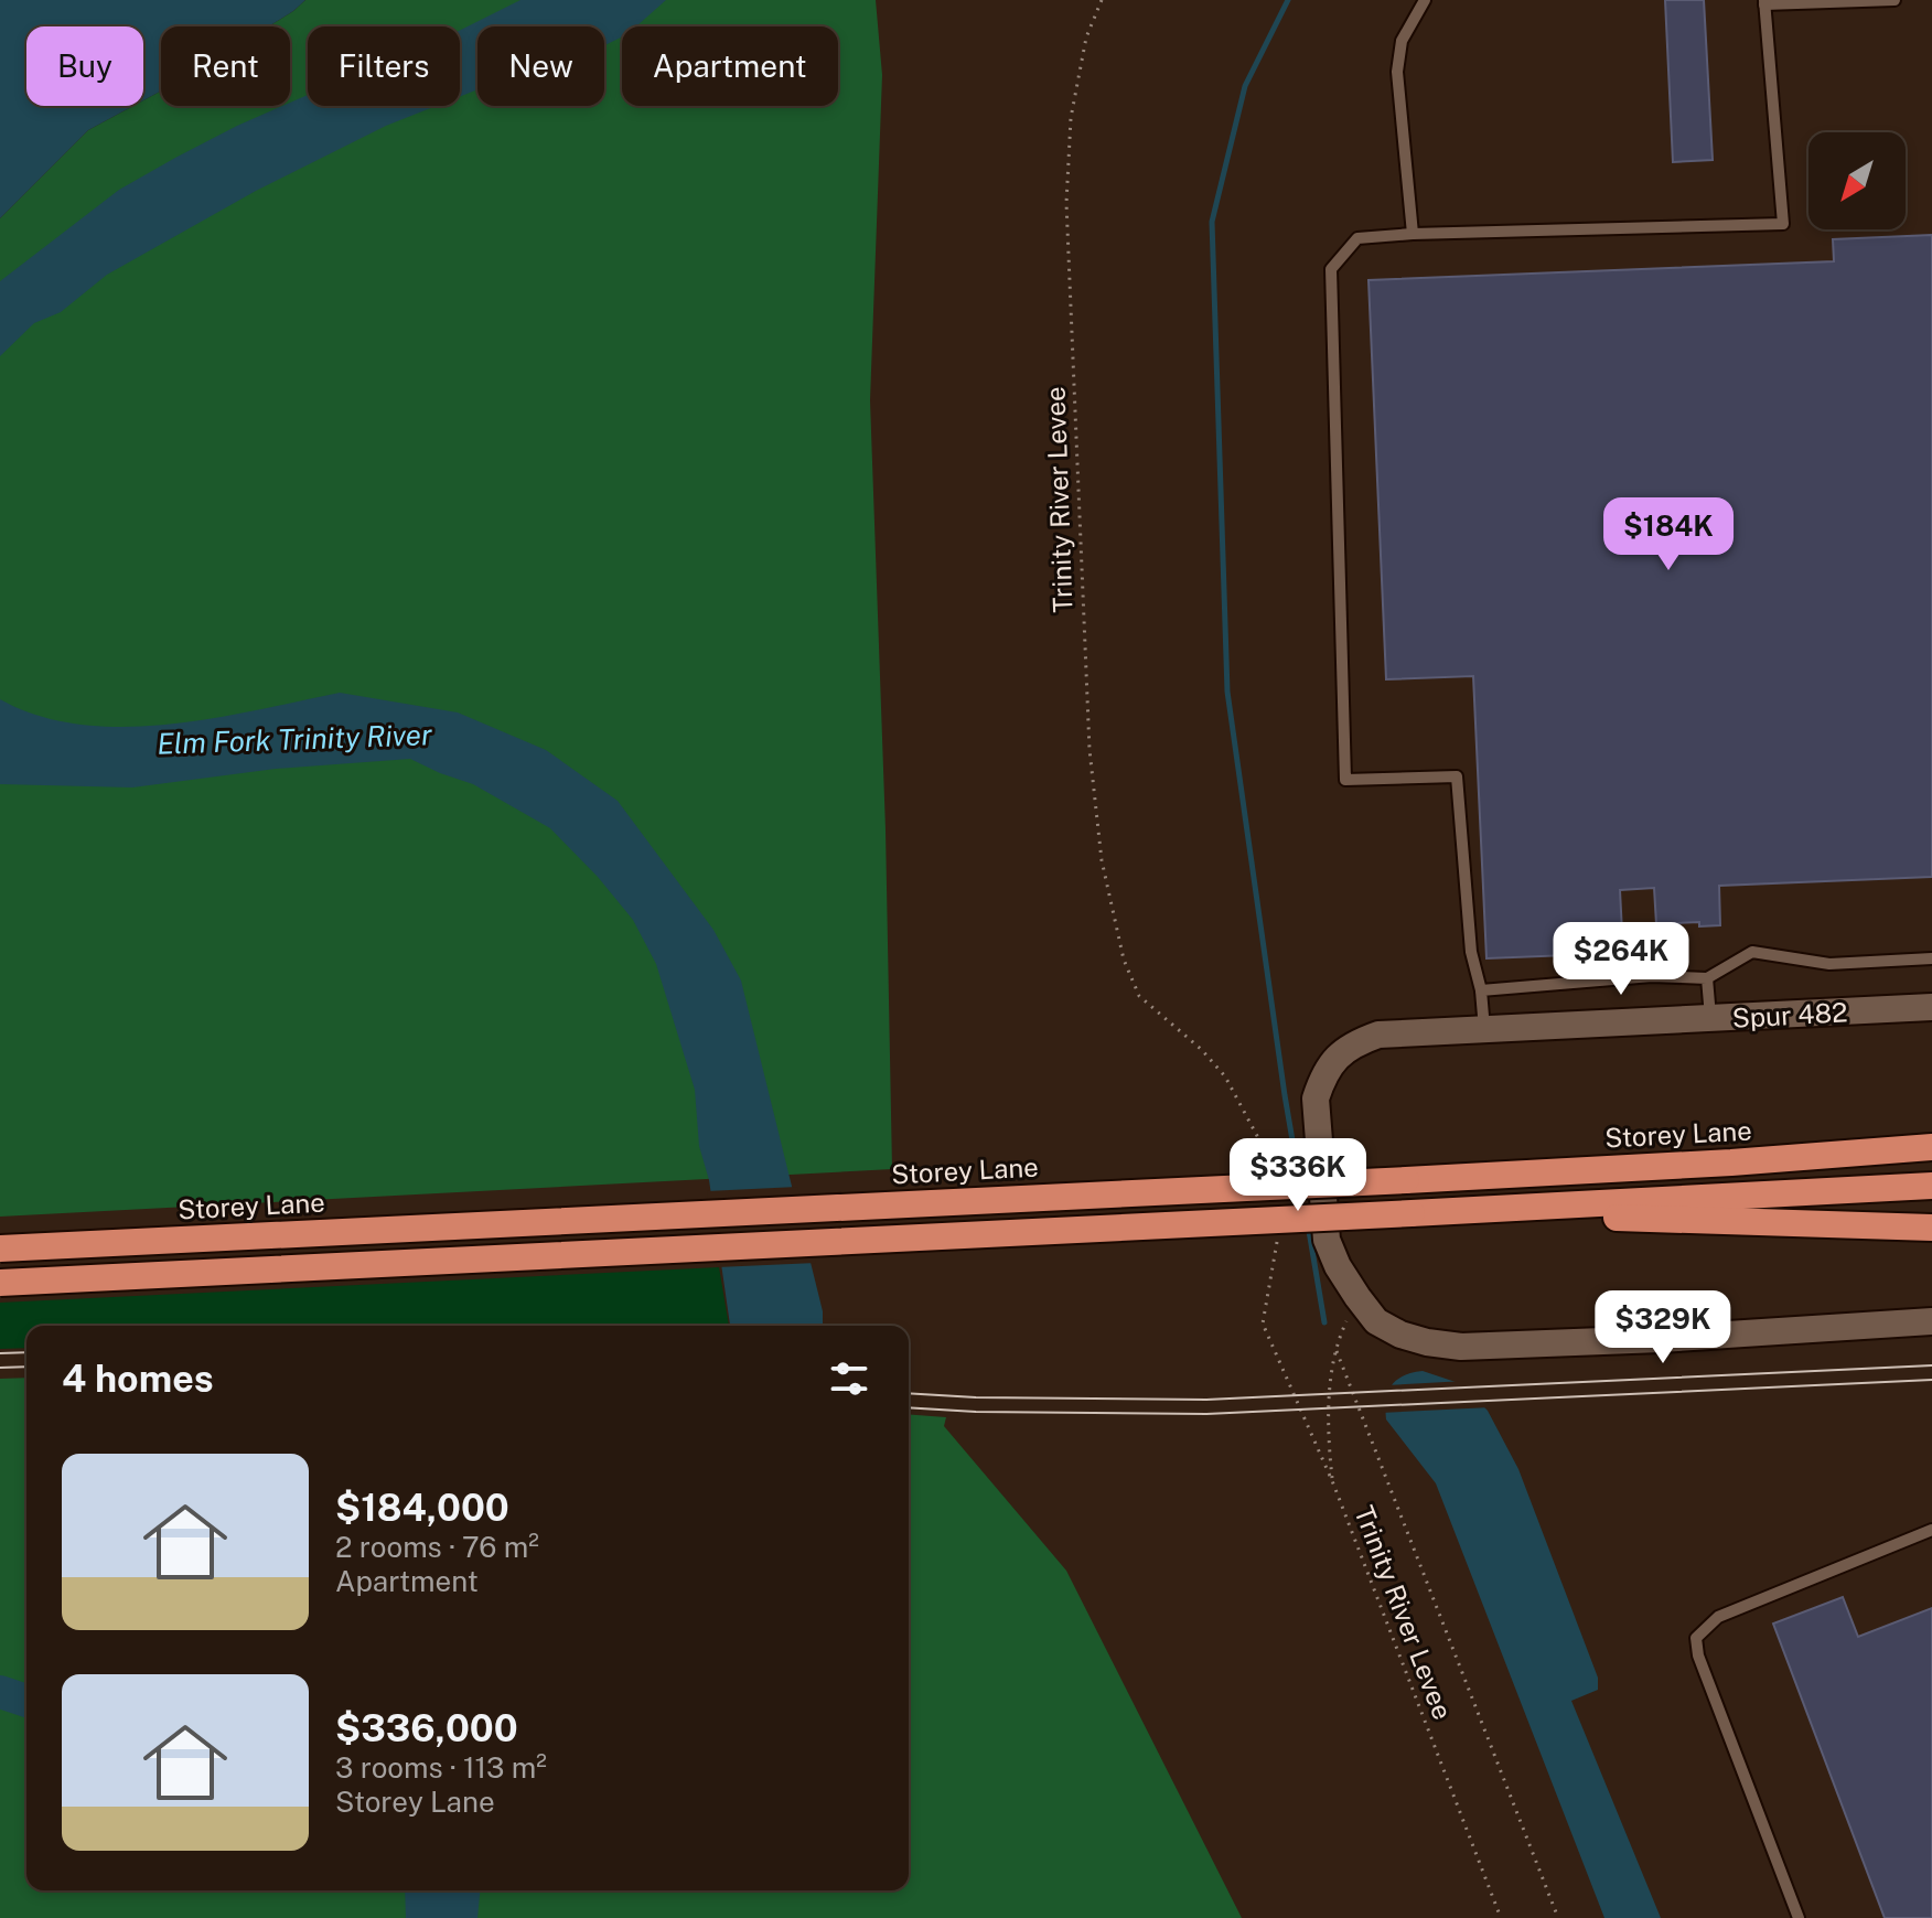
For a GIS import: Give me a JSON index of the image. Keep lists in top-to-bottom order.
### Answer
{
  "streets": {
    "highway": ["Storey Lane"],
    "main road": ["Spur 482"],
    "path": ["Trinity River Levee"]
  },
  "water": ["Elm Fork Trinity River"],
  "north": "bottom left",
  "page": {
    "chip": [
      "Buy",
      "Rent",
      "Filters",
      "New",
      "Apartment"
    ],
    "price": [
      "$184K",
      "$264K",
      "$336K",
      "$329K"
    ],
    "heading": "4 homes",
    "list": [
      {
        "name": "$184,000",
        "note": "2 rooms · 76 m² · Apartment"
      },
      {
        "name": "$336,000",
        "note": "3 rooms · 113 m² · Storey Lane"
      }
    ]
  }
}
